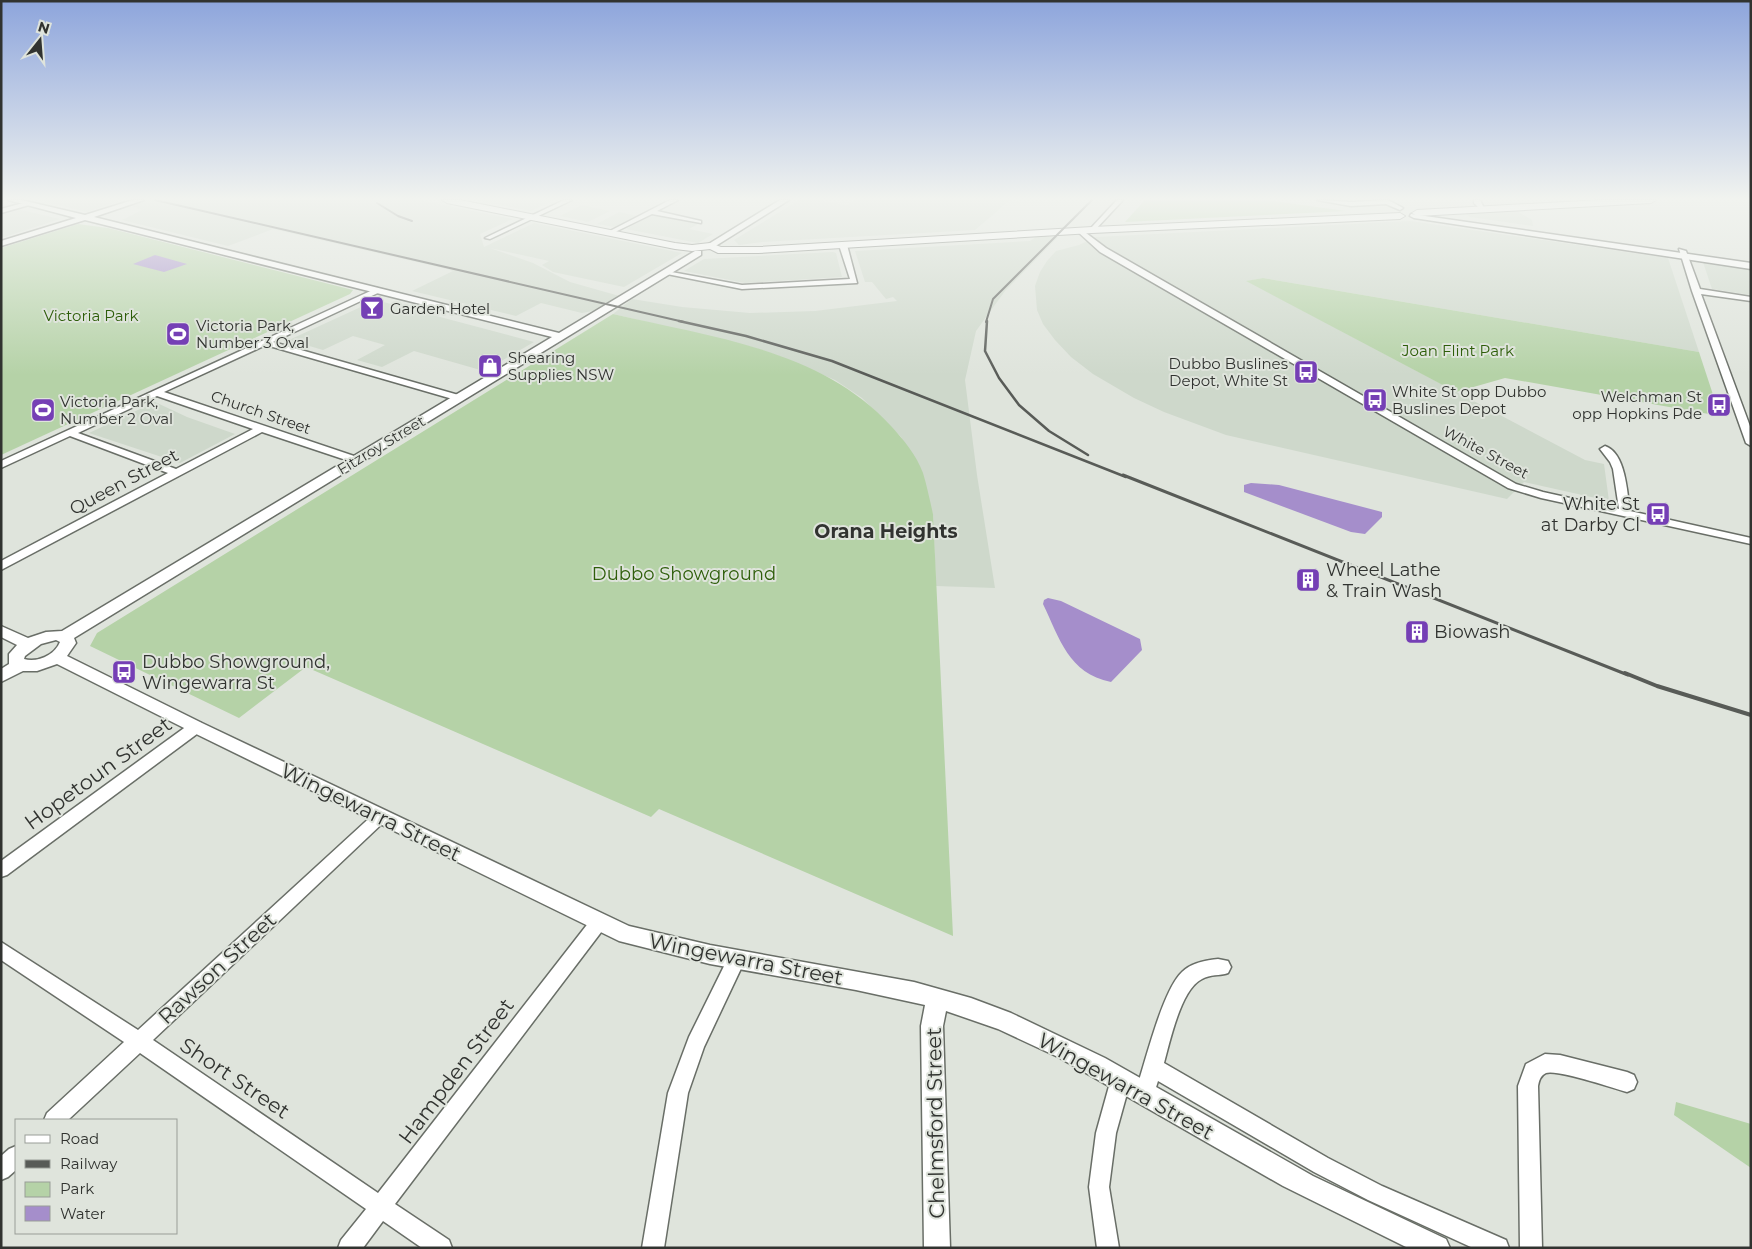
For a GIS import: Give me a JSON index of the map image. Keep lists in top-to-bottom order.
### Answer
{
  "streets": {
    "street": [
      "Church Street",
      "Fitzroy Street",
      "White Street",
      "Queen Street",
      "Hopetoun Street",
      "Wingewarra Street",
      "Rawson Street",
      "Hampden Street",
      "Short Street",
      "Chelmsford Street"
    ]
  },
  "crossings": [
    ["Church Street", "Fitzroy Street"],
    ["Church Street", "Queen Street"],
    ["Hopetoun Street", "Wingewarra Street"],
    ["Wingewarra Street", "Rawson Street"],
    ["Wingewarra Street", "Hampden Street"],
    ["Wingewarra Street", "Chelmsford Street"],
    ["Rawson Street", "Short Street"],
    ["Hampden Street", "Short Street"]
  ],
  "districts": ["Orana Heights"],
  "parks": ["Victoria Park", "Joan Flint Park", "Dubbo Showground"],
  "places": {
    "bar": ["Garden Hotel"],
    "sports": ["Victoria Park, Number 3 Oval", "Victoria Park, Number 2 Oval"],
    "shop": ["Shearing Supplies NSW"],
    "bus stop": [
      "Dubbo Buslines Depot, White St",
      "White St opp Dubbo Buslines Depot",
      "Welchman St opp Hopkins Pde",
      "White St at Darby Cl",
      "Dubbo Showground, Wingewarra St"
    ],
    "building": ["Wheel Lathe & Train Wash", "Biowash"]
  },
  "legend": [
    "Road",
    "Railway",
    "Park",
    "Water"
  ],
  "north": "top"
}
